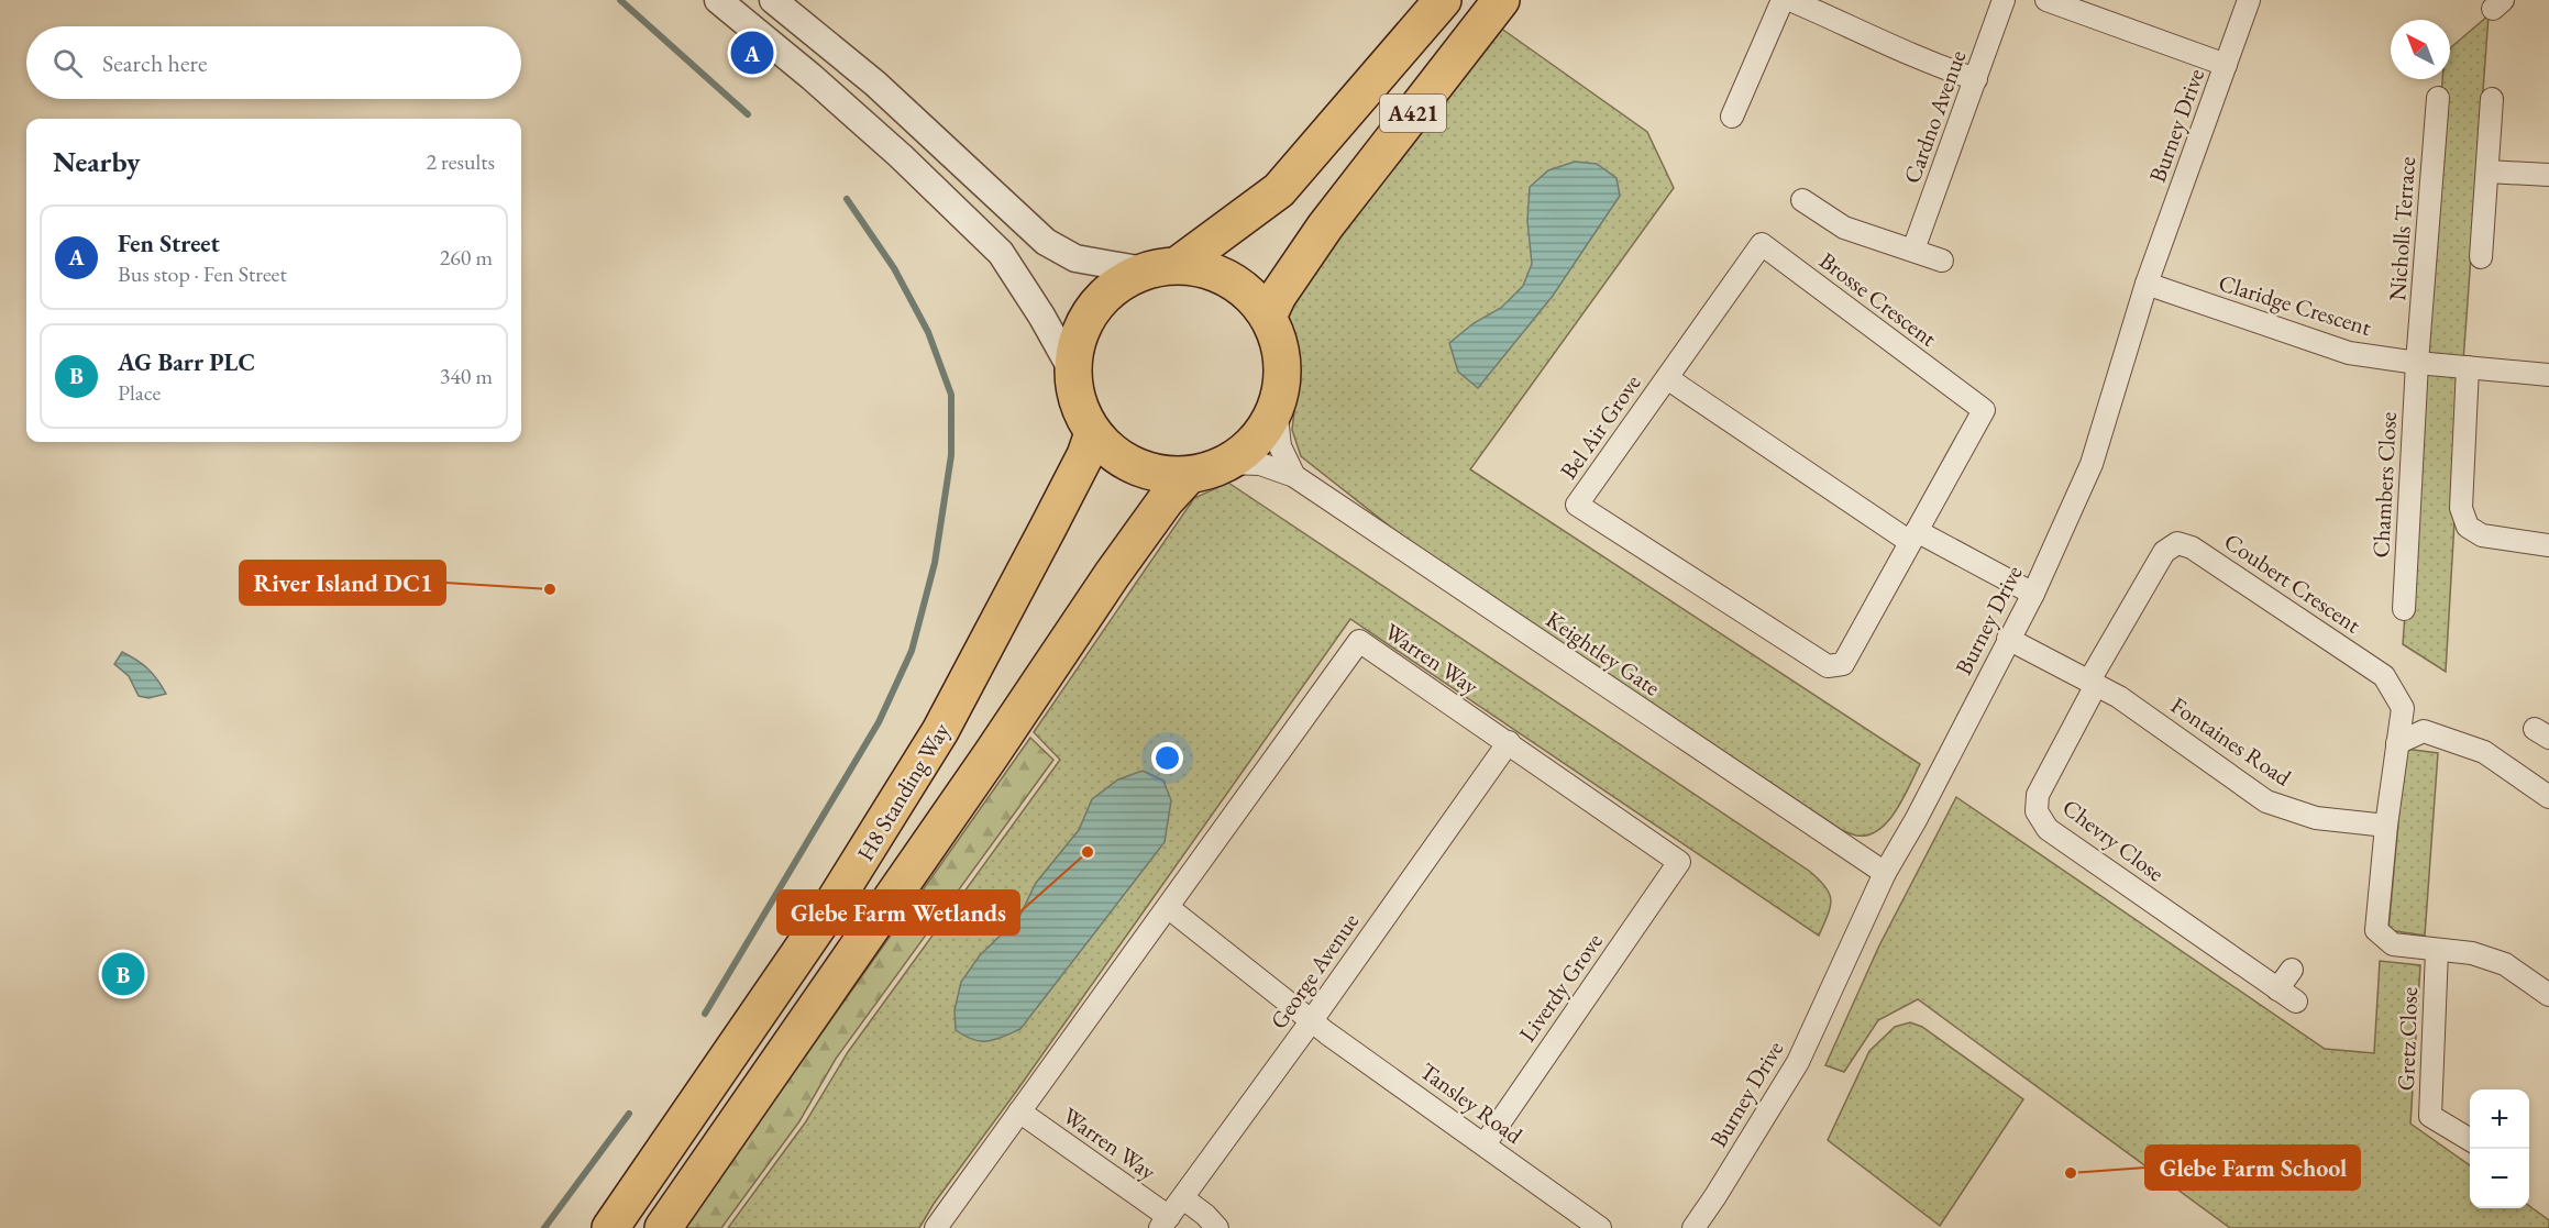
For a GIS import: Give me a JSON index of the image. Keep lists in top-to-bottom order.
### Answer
{
  "streets": {
    "highway": ["A421", "H8 Standing Way"],
    "street": [
      "Cardno Avenue",
      "Burney Drive",
      "Nicholls Terrace",
      "Brosse Crescent",
      "Claridge Crescent",
      "Bel Air Grove",
      "Chambers Close",
      "Coubert Crescent",
      "Keightley Gate",
      "Warren Way",
      "Fontaines Road",
      "Chevry Close",
      "George Avenue",
      "Liverdy Grove",
      "Gretz Close",
      "Tansley Road"
    ]
  },
  "crossings": [
    ["A421", "Keightley Gate"],
    ["A421", "H8 Standing Way"],
    ["Burney Drive", "Claridge Crescent"],
    ["Burney Drive", "Bel Air Grove"],
    ["Burney Drive", "Keightley Gate"],
    ["Burney Drive", "Fontaines Road"],
    ["Nicholls Terrace", "Claridge Crescent"],
    ["Nicholls Terrace", "Chambers Close"],
    ["Brosse Crescent", "Bel Air Grove"],
    ["Claridge Crescent", "Chambers Close"],
    ["Coubert Crescent", "Fontaines Road"],
    ["Coubert Crescent", "Chevry Close"],
    ["Keightley Gate", "H8 Standing Way"],
    ["Warren Way", "George Avenue"],
    ["Warren Way", "Liverdy Grove"],
    ["Fontaines Road", "Chevry Close"],
    ["George Avenue", "Tansley Road"],
    ["Liverdy Grove", "Tansley Road"]
  ],
  "places": ["River Island DC1", "Glebe Farm Wetlands", "Glebe Farm School"],
  "north": "top left",
  "page": {
    "search": "Search here",
    "pins": ["A", "B"],
    "heading": ["Nearby", "2 results"],
    "list": [
      {
        "mark": "A",
        "name": "Fen Street",
        "note": "Bus stop · Fen Street",
        "value": "260 m"
      },
      {
        "mark": "B",
        "name": "AG Barr PLC",
        "note": "Place",
        "value": "340 m"
      }
    ],
    "map_buttons": ["+", "−"]
  }
}
